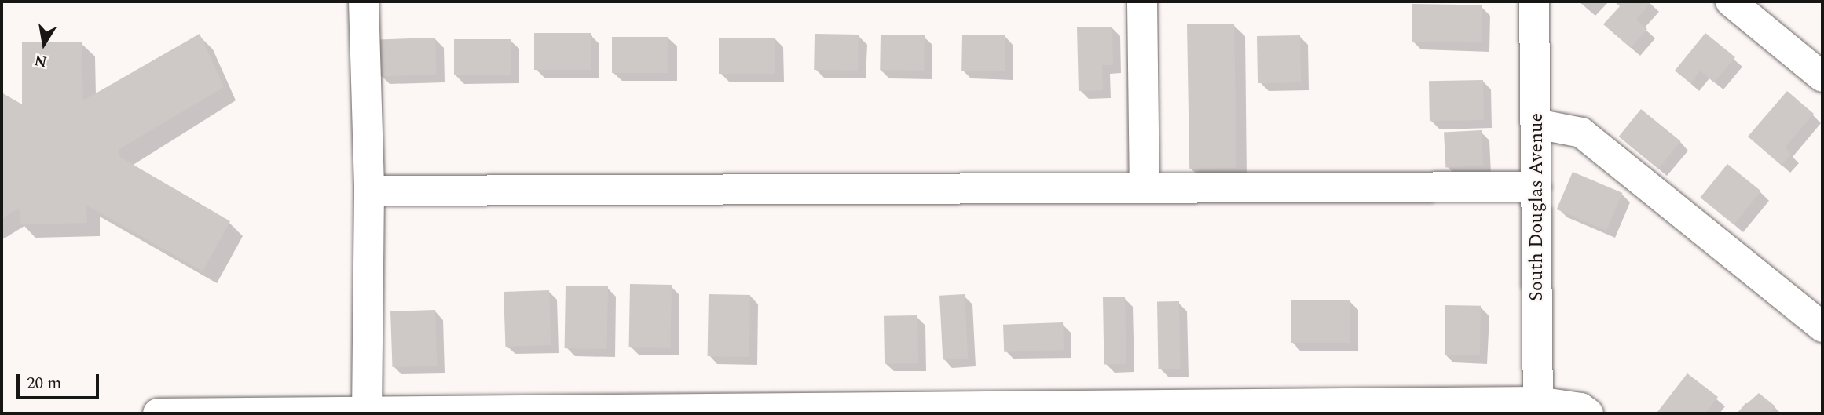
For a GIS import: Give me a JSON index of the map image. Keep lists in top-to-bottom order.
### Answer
{
  "streets": {
    "street": ["South Douglas Avenue"]
  },
  "scale_bar": "20 m",
  "north": "bottom"
}
